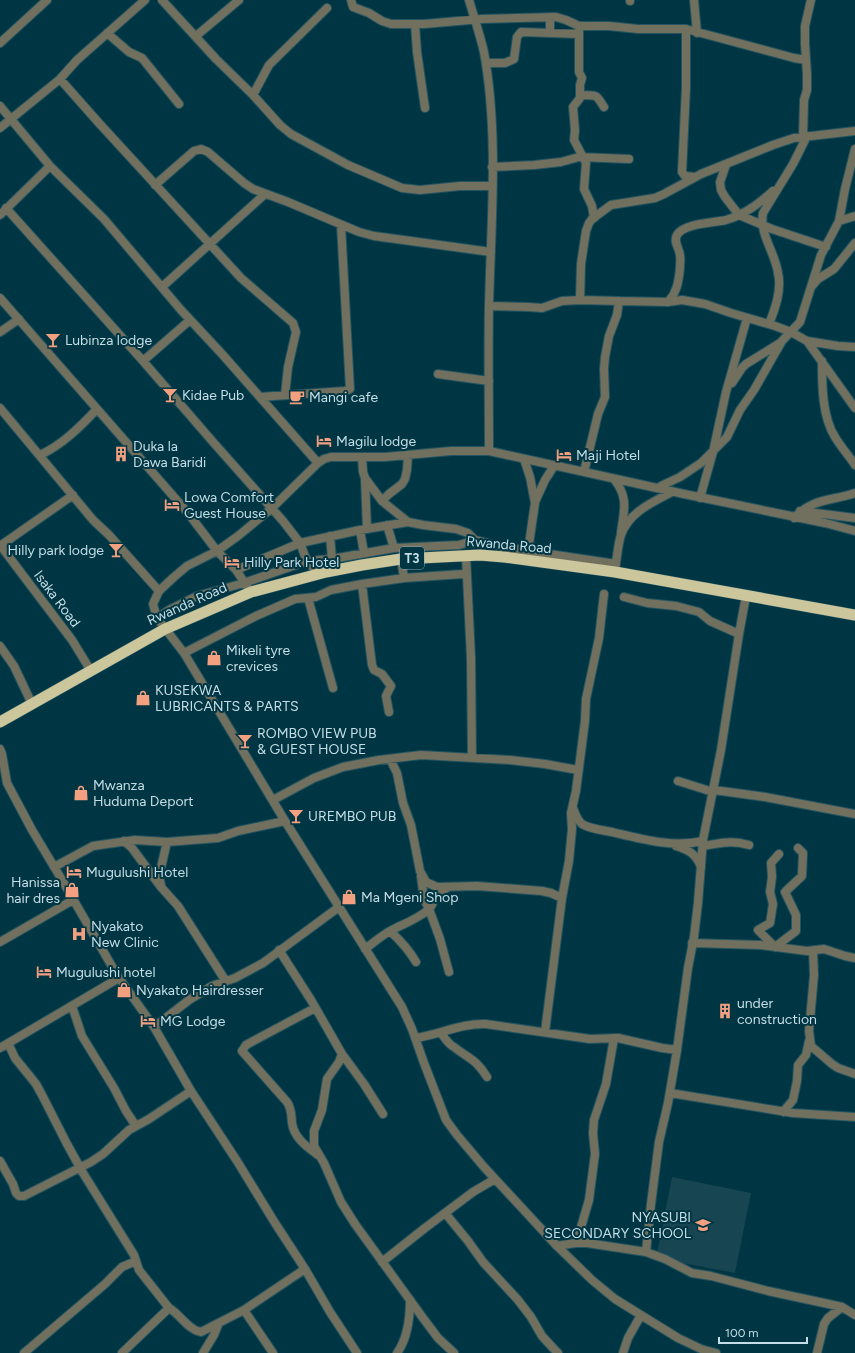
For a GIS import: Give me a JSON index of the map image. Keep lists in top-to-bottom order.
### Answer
{
  "streets": {
    "highway": ["Rwanda Road", "T3"],
    "street": ["Isaka Road"]
  },
  "crossings": [
    ["Rwanda Road", "Isaka Road"]
  ],
  "places": {
    "bar": [
      "Lubinza lodge",
      "Kidae Pub",
      "Hilly park lodge",
      "ROMBO VIEW PUB & GUEST HOUSE",
      "UREMBO PUB"
    ],
    "cafe": ["Mangi cafe"],
    "hotel": [
      "Magilu lodge",
      "Maji Hotel",
      "Lowa Comfort Guest House",
      "Hilly Park Hotel",
      "Mugulushi Hotel",
      "Mugulushi hotel",
      "MG Lodge"
    ],
    "building": ["Duka la Dawa Baridi", "under construction"],
    "shop": [
      "Mikeli tyre crevices",
      "KUSEKWA LUBRICANTS & PARTS",
      "Mwanza Huduma Deport",
      "Hanissa hair dres",
      "Ma Mgeni Shop",
      "Nyakato Hairdresser"
    ],
    "hospital": ["Nyakato New Clinic"],
    "school or university": ["NYASUBI SECONDARY SCHOOL"]
  },
  "scale_bar": "100 m"
}
